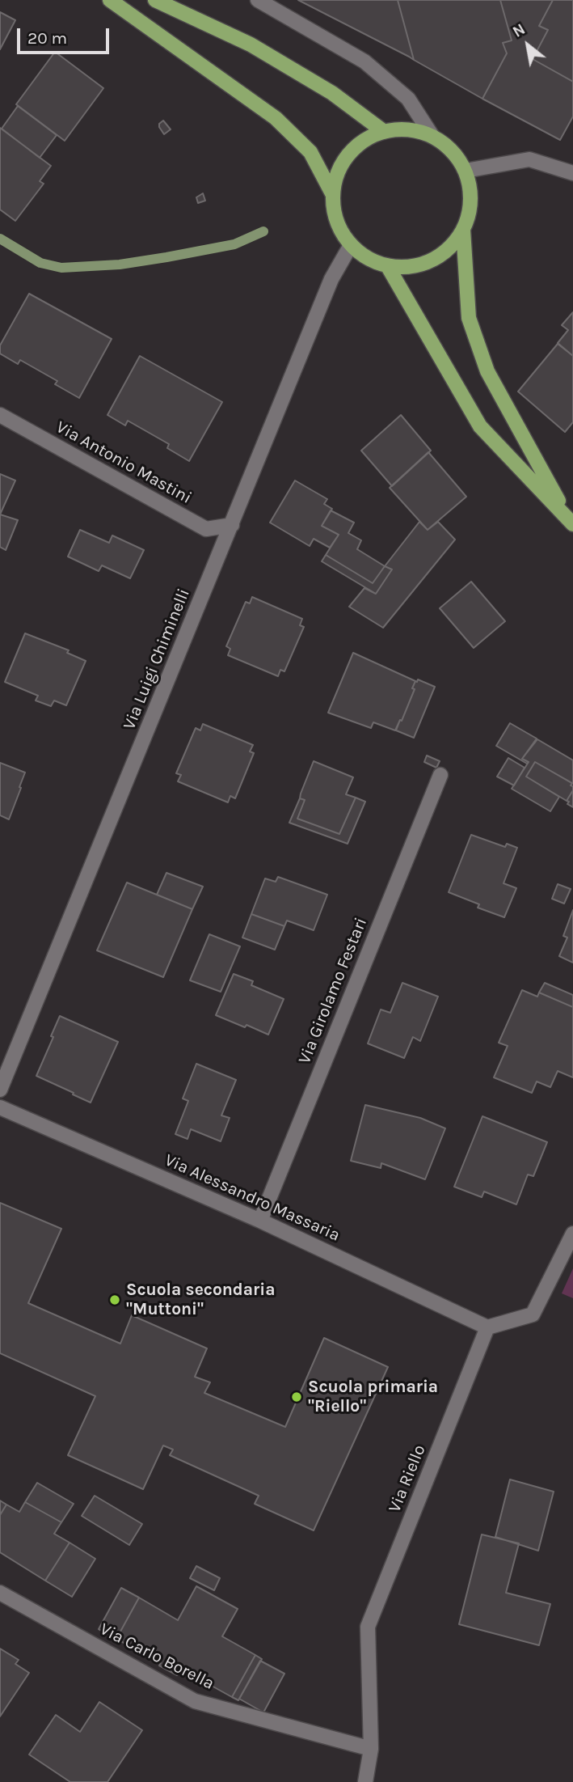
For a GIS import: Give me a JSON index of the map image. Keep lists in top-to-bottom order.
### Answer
{
  "streets": {
    "street": [
      "Via Antonio Mastini",
      "Via Luigi Chiminelli",
      "Via Girolamo Festari",
      "Via Alessandro Massaria",
      "Via Riello",
      "Via Carlo Borella"
    ]
  },
  "crossings": [
    ["Via Antonio Mastini", "Via Luigi Chiminelli"],
    ["Via Girolamo Festari", "Via Alessandro Massaria"],
    ["Via Alessandro Massaria", "Via Riello"],
    ["Via Riello", "Via Carlo Borella"]
  ],
  "places": ["Scuola secondaria \"Muttoni\"", "Scuola primaria \"Riello\""],
  "scale_bar": "20 m",
  "north": "top left"
}
